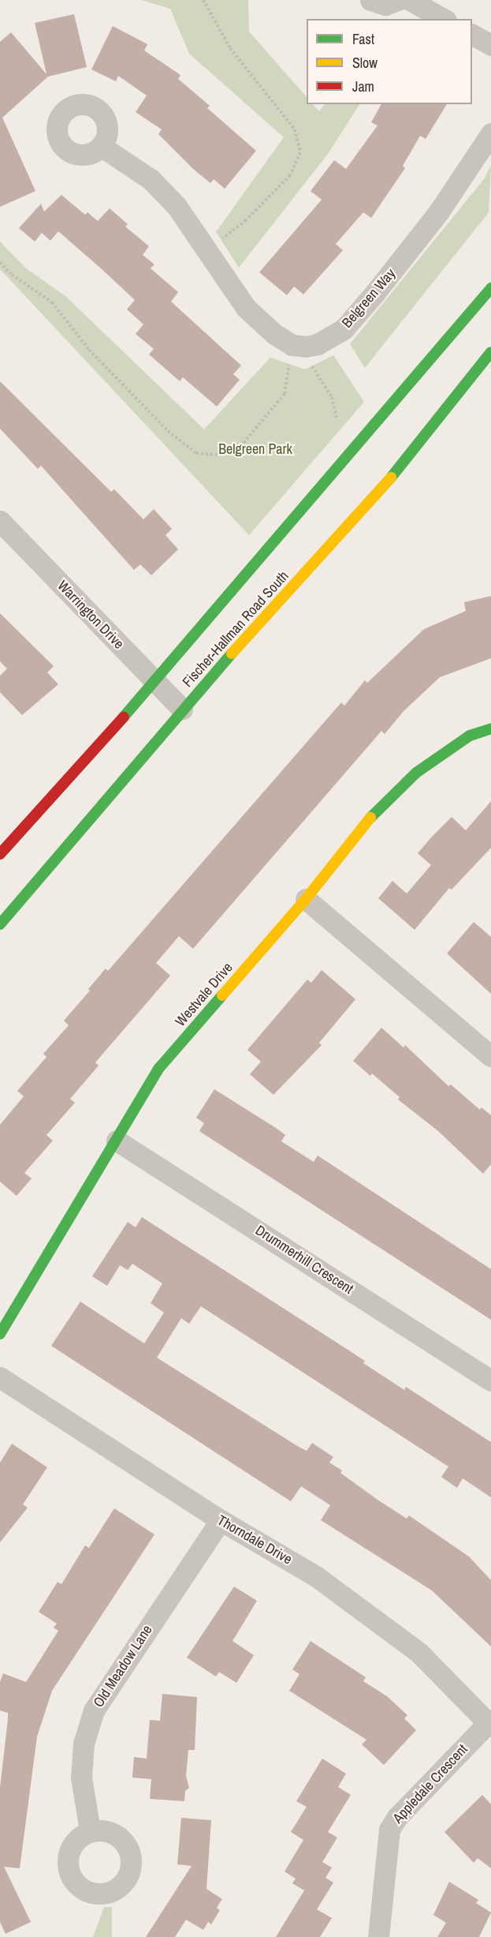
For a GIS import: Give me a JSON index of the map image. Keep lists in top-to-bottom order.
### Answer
{
  "streets": {
    "main road": ["Fischer-Hallman Road South", "Westvale Drive"],
    "street": [
      "Belgreen Way",
      "Warrington Drive",
      "Drummerhill Crescent",
      "Thorndale Drive",
      "Old Meadow Lane",
      "Appledale Crescent"
    ]
  },
  "crossings": [
    ["Warrington Drive", "Fischer-Hallman Road South"],
    ["Westvale Drive", "Drummerhill Crescent"],
    ["Thorndale Drive", "Old Meadow Lane"],
    ["Thorndale Drive", "Appledale Crescent"]
  ],
  "parks": ["Belgreen Park"],
  "legend": ["Fast", "Slow", "Jam"]
}
